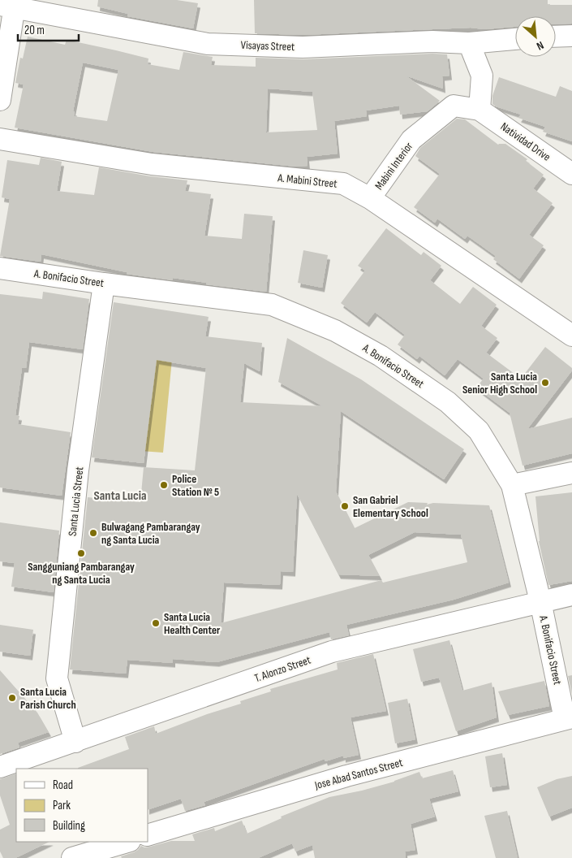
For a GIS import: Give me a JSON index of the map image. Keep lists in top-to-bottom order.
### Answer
{
  "streets": {
    "street": [
      "Visayas Street",
      "Natividad Drive",
      "Mabini Interior",
      "A. Mabini Street",
      "A. Bonifacio Street",
      "Santa Lucia Street",
      "T. Alonzo Street",
      "Jose Abad Santos Street"
    ]
  },
  "crossings": [
    ["Natividad Drive", "Mabini Interior"],
    ["Mabini Interior", "A. Mabini Street"],
    ["A. Bonifacio Street", "Santa Lucia Street"],
    ["A. Bonifacio Street", "T. Alonzo Street"],
    ["A. Bonifacio Street", "Jose Abad Santos Street"],
    ["Santa Lucia Street", "T. Alonzo Street"]
  ],
  "districts": ["Santa Lucia"],
  "places": [
    "Santa Lucia Senior High School",
    "Police Station № 5",
    "San Gabriel Elementary School",
    "Bulwagang Pambarangay ng Santa Lucia",
    "Sangguniang Pambarangay ng Santa Lucia",
    "Santa Lucia Health Center",
    "Santa Lucia Parish Church"
  ],
  "legend": ["Road", "Park", "Building"],
  "scale_bar": "20 m",
  "north": "bottom right"
}
